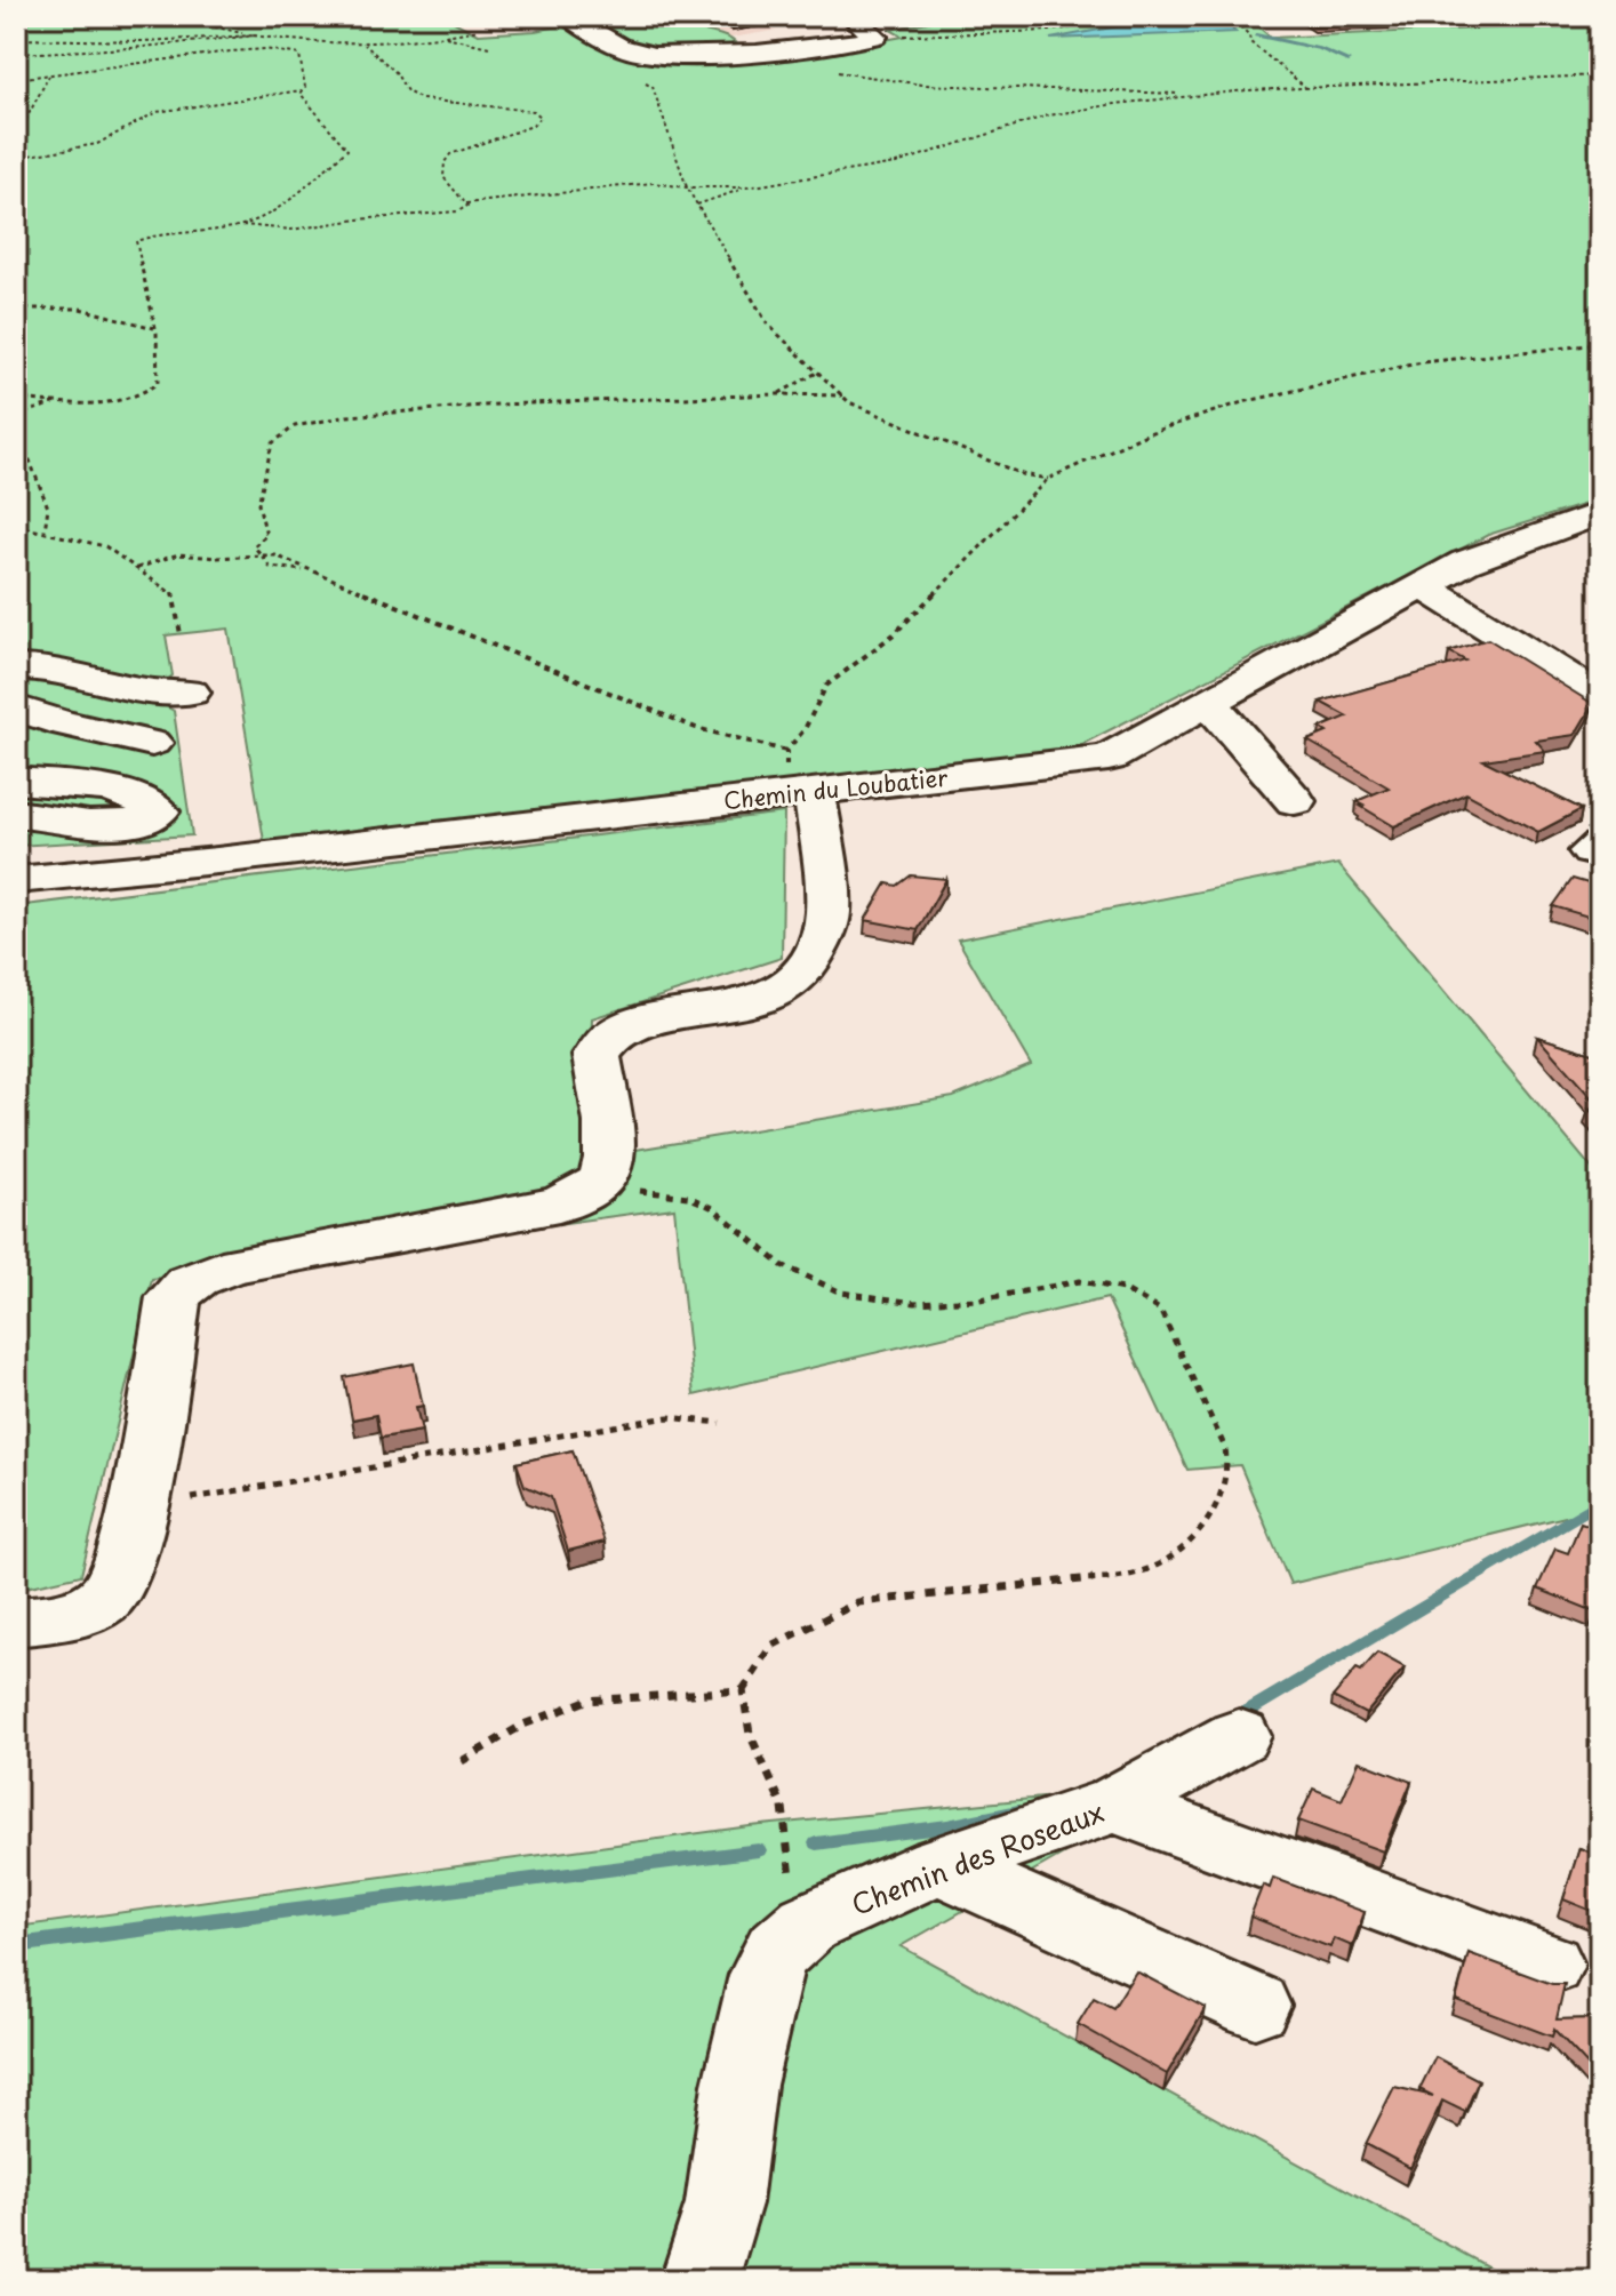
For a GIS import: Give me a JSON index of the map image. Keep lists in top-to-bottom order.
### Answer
{
  "streets": {
    "street": ["Chemin du Loubatier", "Chemin des Roseaux"]
  }
}
